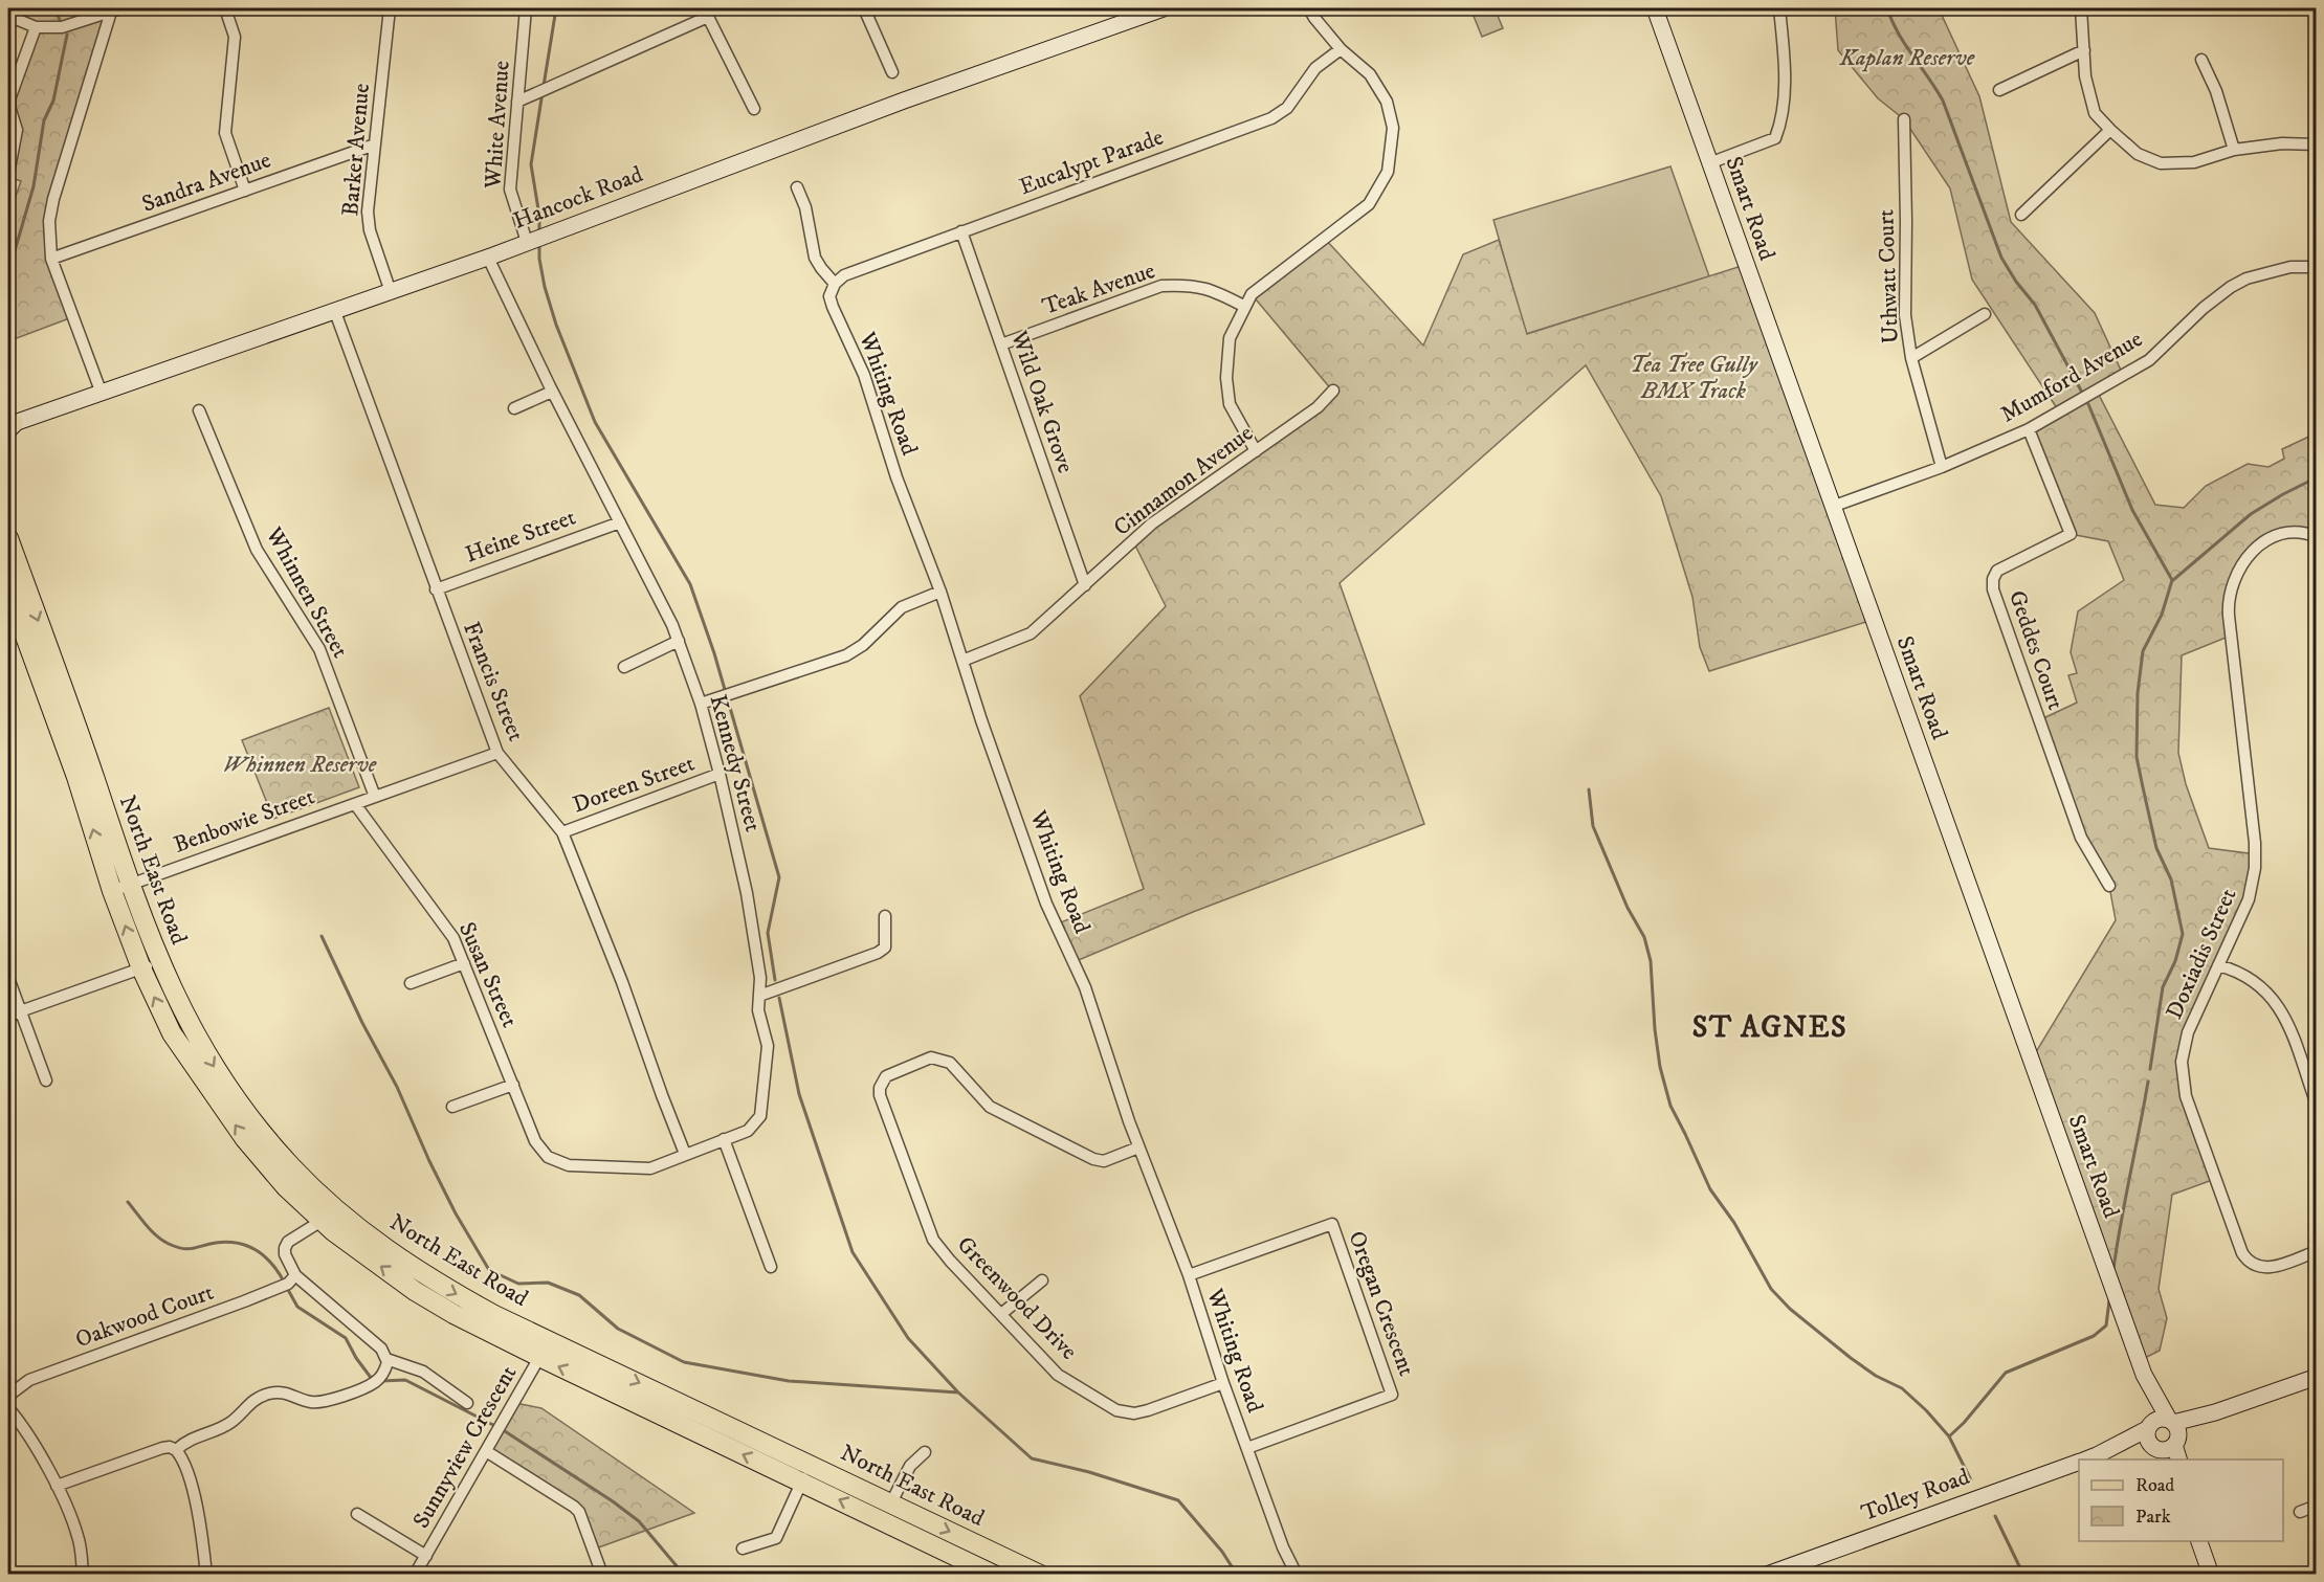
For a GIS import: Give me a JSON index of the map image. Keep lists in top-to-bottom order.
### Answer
{
  "streets": {
    "main road": [
      "Hancock Road",
      "Smart Road",
      "North East Road",
      "Tolley Road"
    ],
    "street": [
      "White Avenue",
      "Barker Avenue",
      "Eucalypt Parade",
      "Sandra Avenue",
      "Uthwatt Court",
      "Teak Avenue",
      "Mumford Avenue",
      "Whiting Road",
      "Wild Oak Grove",
      "Cinnamon Avenue",
      "Heine Street",
      "Whinnen Street",
      "Geddes Court",
      "Francis Street",
      "Kennedy Street",
      "Doreen Street",
      "Benbowie Street",
      "Doxiadis Street",
      "Susan Street",
      "Greenwood Drive",
      "Oregan Crescent",
      "Oakwood Court",
      "Sunnyview Crescent"
    ]
  },
  "crossings": [
    ["White Avenue", "Hancock Road"],
    ["Barker Avenue", "Sandra Avenue"],
    ["Barker Avenue", "Hancock Road"],
    ["Eucalypt Parade", "Whiting Road"],
    ["Eucalypt Parade", "Wild Oak Grove"],
    ["Hancock Road", "Francis Street"],
    ["Hancock Road", "Kennedy Street"],
    ["Smart Road", "Mumford Avenue"],
    ["Smart Road", "Tolley Road"],
    ["Uthwatt Court", "Mumford Avenue"],
    ["Teak Avenue", "Wild Oak Grove"],
    ["Mumford Avenue", "Geddes Court"],
    ["Whiting Road", "Cinnamon Avenue"],
    ["Whiting Road", "Greenwood Drive"],
    ["Whiting Road", "Oregan Crescent"],
    ["Wild Oak Grove", "Cinnamon Avenue"],
    ["Heine Street", "Francis Street"],
    ["Heine Street", "Kennedy Street"],
    ["Whinnen Street", "Benbowie Street"],
    ["Francis Street", "Kennedy Street"],
    ["Francis Street", "Doreen Street"],
    ["Francis Street", "Benbowie Street"],
    ["Kennedy Street", "Doreen Street"],
    ["Kennedy Street", "Susan Street"],
    ["Benbowie Street", "North East Road"],
    ["Benbowie Street", "Susan Street"],
    ["North East Road", "Sunnyview Crescent"]
  ],
  "districts": ["ST AGNES"],
  "parks": ["Kaplan Reserve", "Tea Tree Gully BMX Track", "Whinnen Reserve"],
  "legend": ["Road", "Park"]
}
